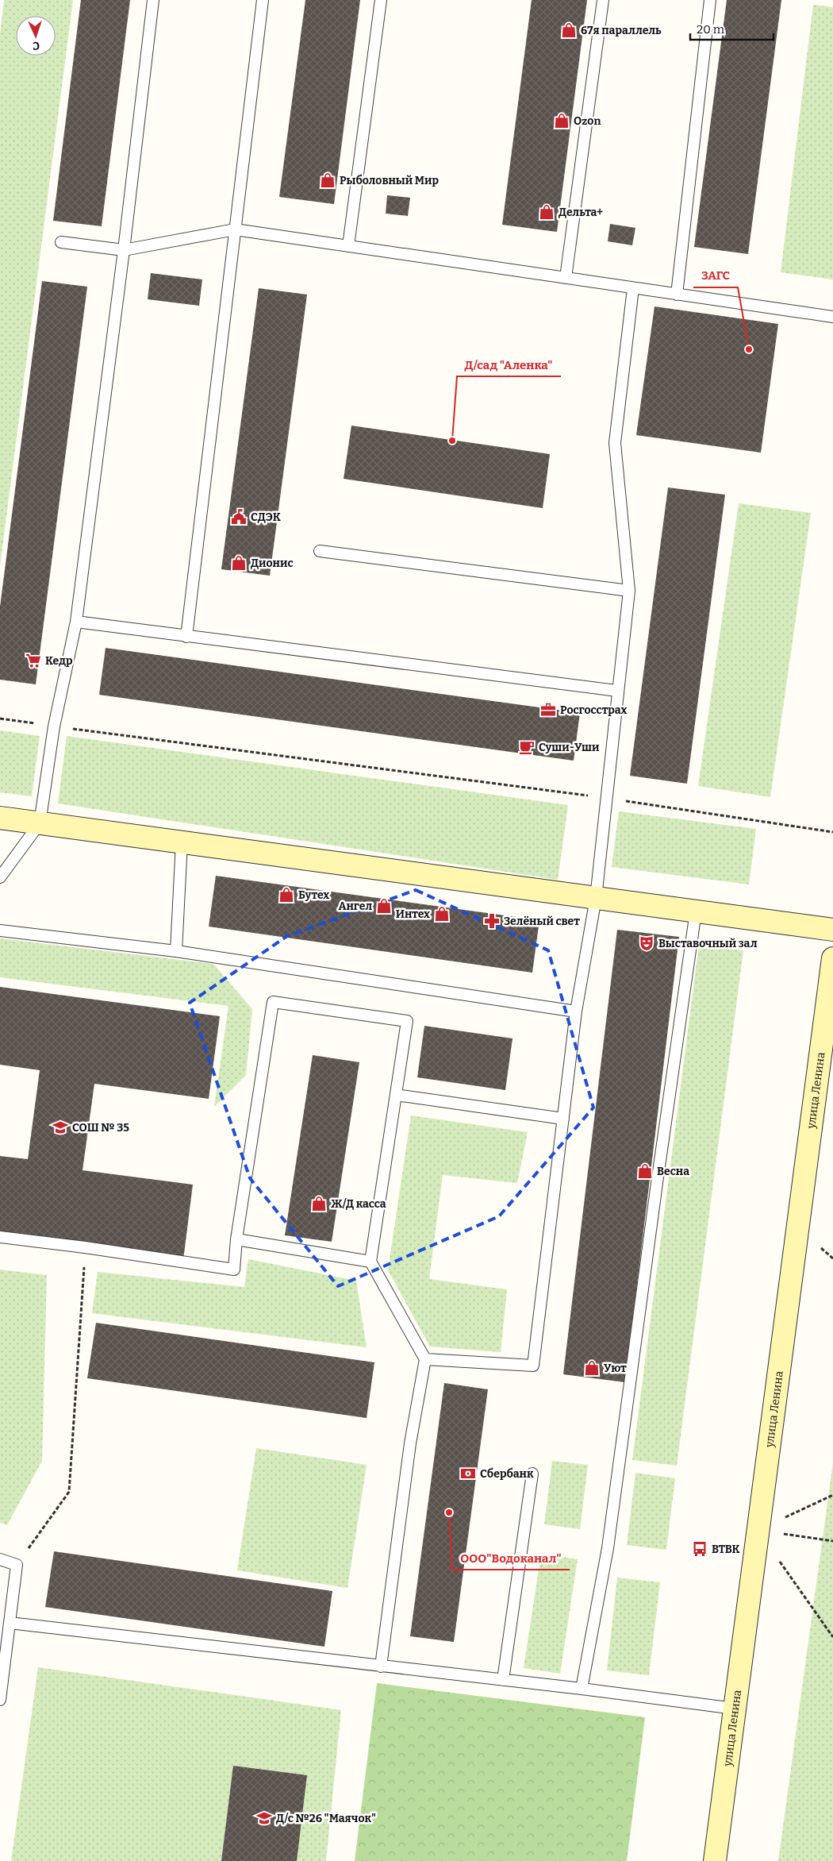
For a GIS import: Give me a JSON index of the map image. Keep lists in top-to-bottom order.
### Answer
{
  "streets": {
    "main road": ["улица Ленина"]
  },
  "places": {
    "shop": [
      "67я параллель",
      "Ozon",
      "Рыболовный Мир",
      "Дельта+",
      "Дионис",
      "Бутех",
      "Ангел",
      "Интех",
      "Весна",
      "Ж/Д касса",
      "Уют"
    ],
    "other": ["ЗАГС", "Д/сад \"Аленка\"", "ООО\"Водоканал\""],
    "public building": ["СДЭК"],
    "supermarket": ["Кедр"],
    "office": ["Росгосстрах"],
    "cafe": ["Суши-Уши"],
    "pharmacy": ["Зелёный свет"],
    "theatre": ["Выставочный зал"],
    "school or university": ["СОШ № 35", "Д/с №26 \"Маячок\""],
    "bank": ["Сбербанк"],
    "bus stop": ["ВТВК"]
  },
  "scale_bar": "20 m",
  "north": "bottom"
}
